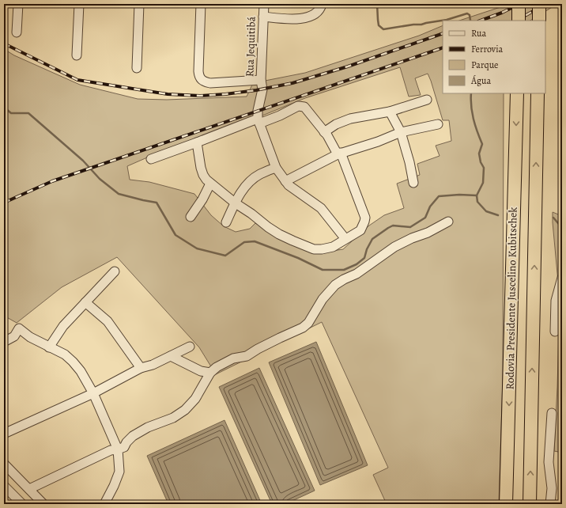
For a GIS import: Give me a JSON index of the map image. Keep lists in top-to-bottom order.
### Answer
{
  "streets": {
    "highway": ["Rodovia Presidente Juscelino Kubitschek"],
    "street": ["Rua Jequitibá"]
  },
  "legend": [
    "Rua",
    "Ferrovia",
    "Parque",
    "Água"
  ]
}
